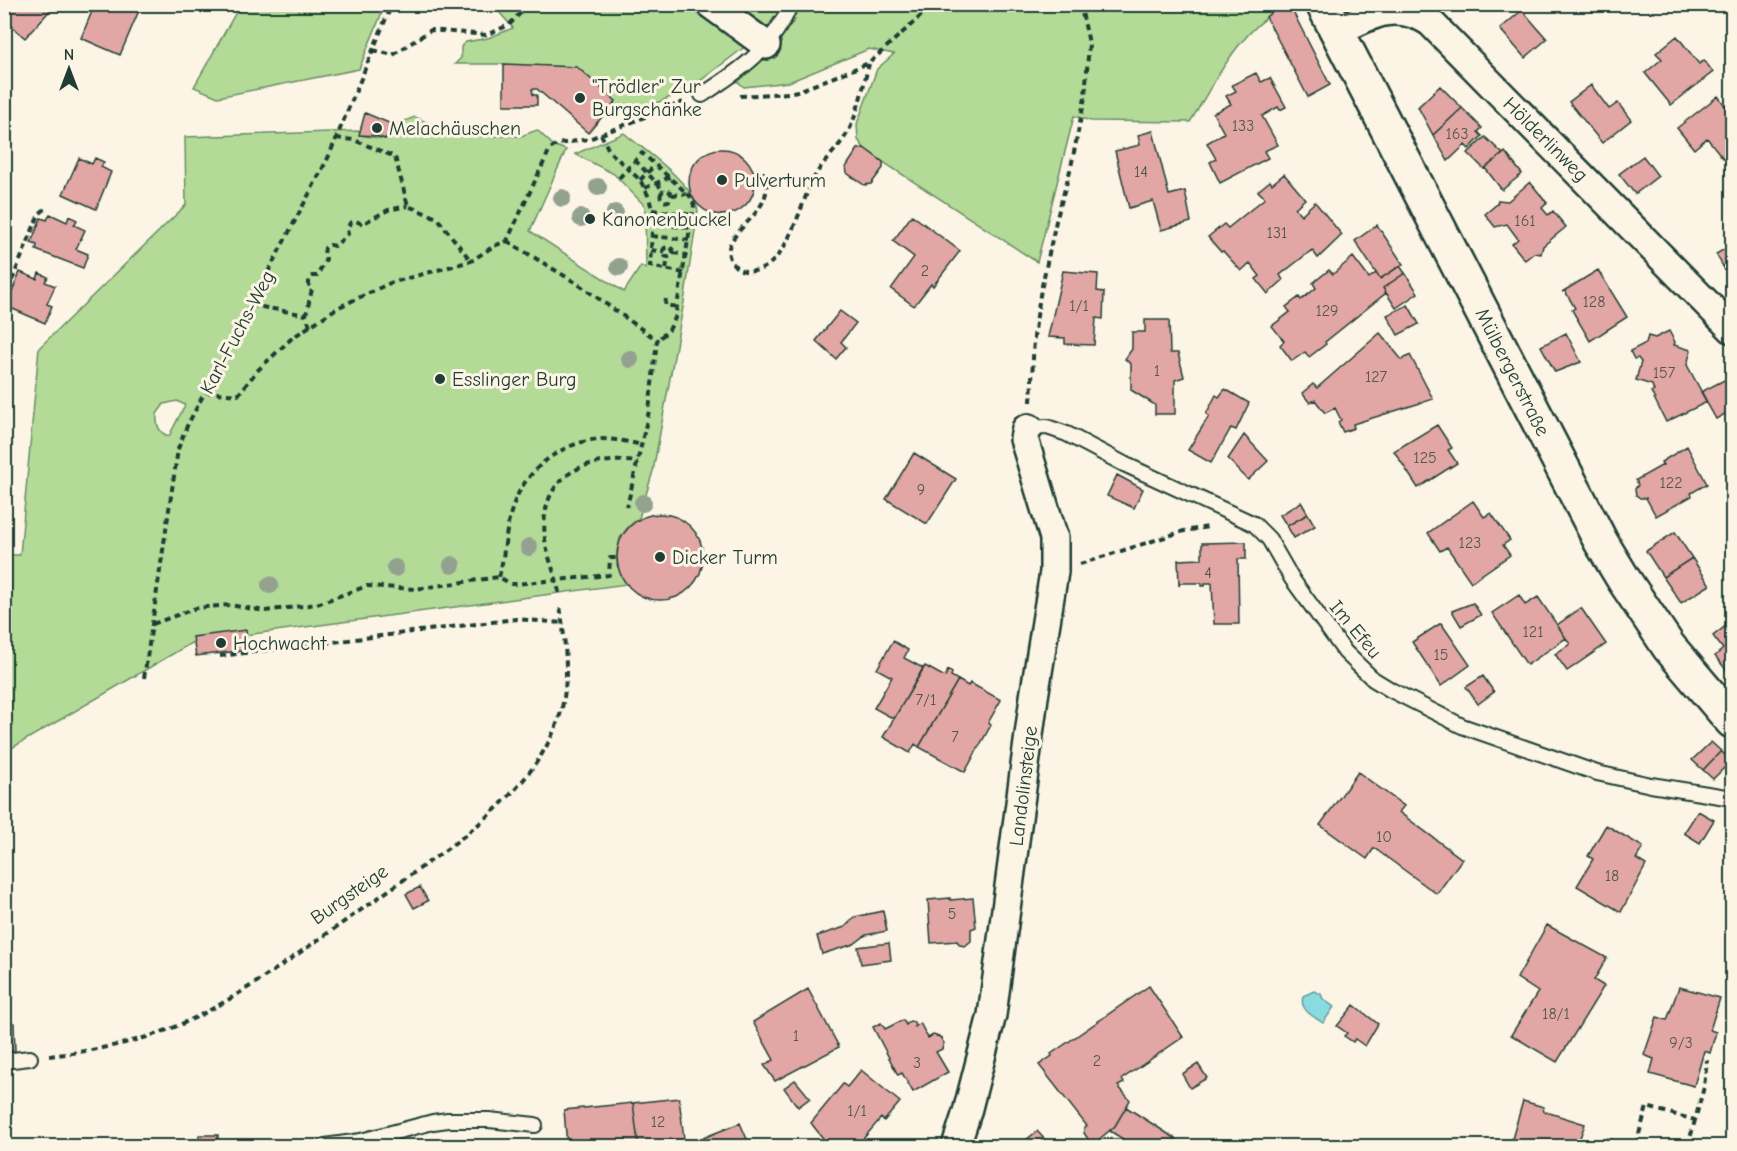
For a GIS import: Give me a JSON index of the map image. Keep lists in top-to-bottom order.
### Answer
{
  "streets": {
    "street": ["Hölderlinweg", "Mülbergerstraße", "Landolinsteige"],
    "lane": ["Im Efeu"],
    "path": ["Karl-Fuchs-Weg", "Burgsteige"]
  },
  "crossings": [
    ["Hölderlinweg", "Mülbergerstraße"],
    ["Im Efeu", "Landolinsteige"]
  ],
  "places": [
    "\"Trödler\" Zur Burgschänke",
    "Melachäuschen",
    "Pulverturm",
    "Kanonenbuckel",
    "Esslinger Burg",
    "Dicker Turm",
    "Hochwacht"
  ],
  "house_numbers": [
    "133",
    "163",
    "14",
    "161",
    "131",
    "2",
    "128",
    "1/1",
    "129",
    "1",
    "157",
    "127",
    "125",
    "122",
    "9",
    "123",
    "4",
    "121",
    "15",
    "7/1",
    "7",
    "10",
    "18",
    "5",
    "18/1",
    "1",
    "9/3",
    "2",
    "3",
    "1/1",
    "12"
  ],
  "north": "top"
}
